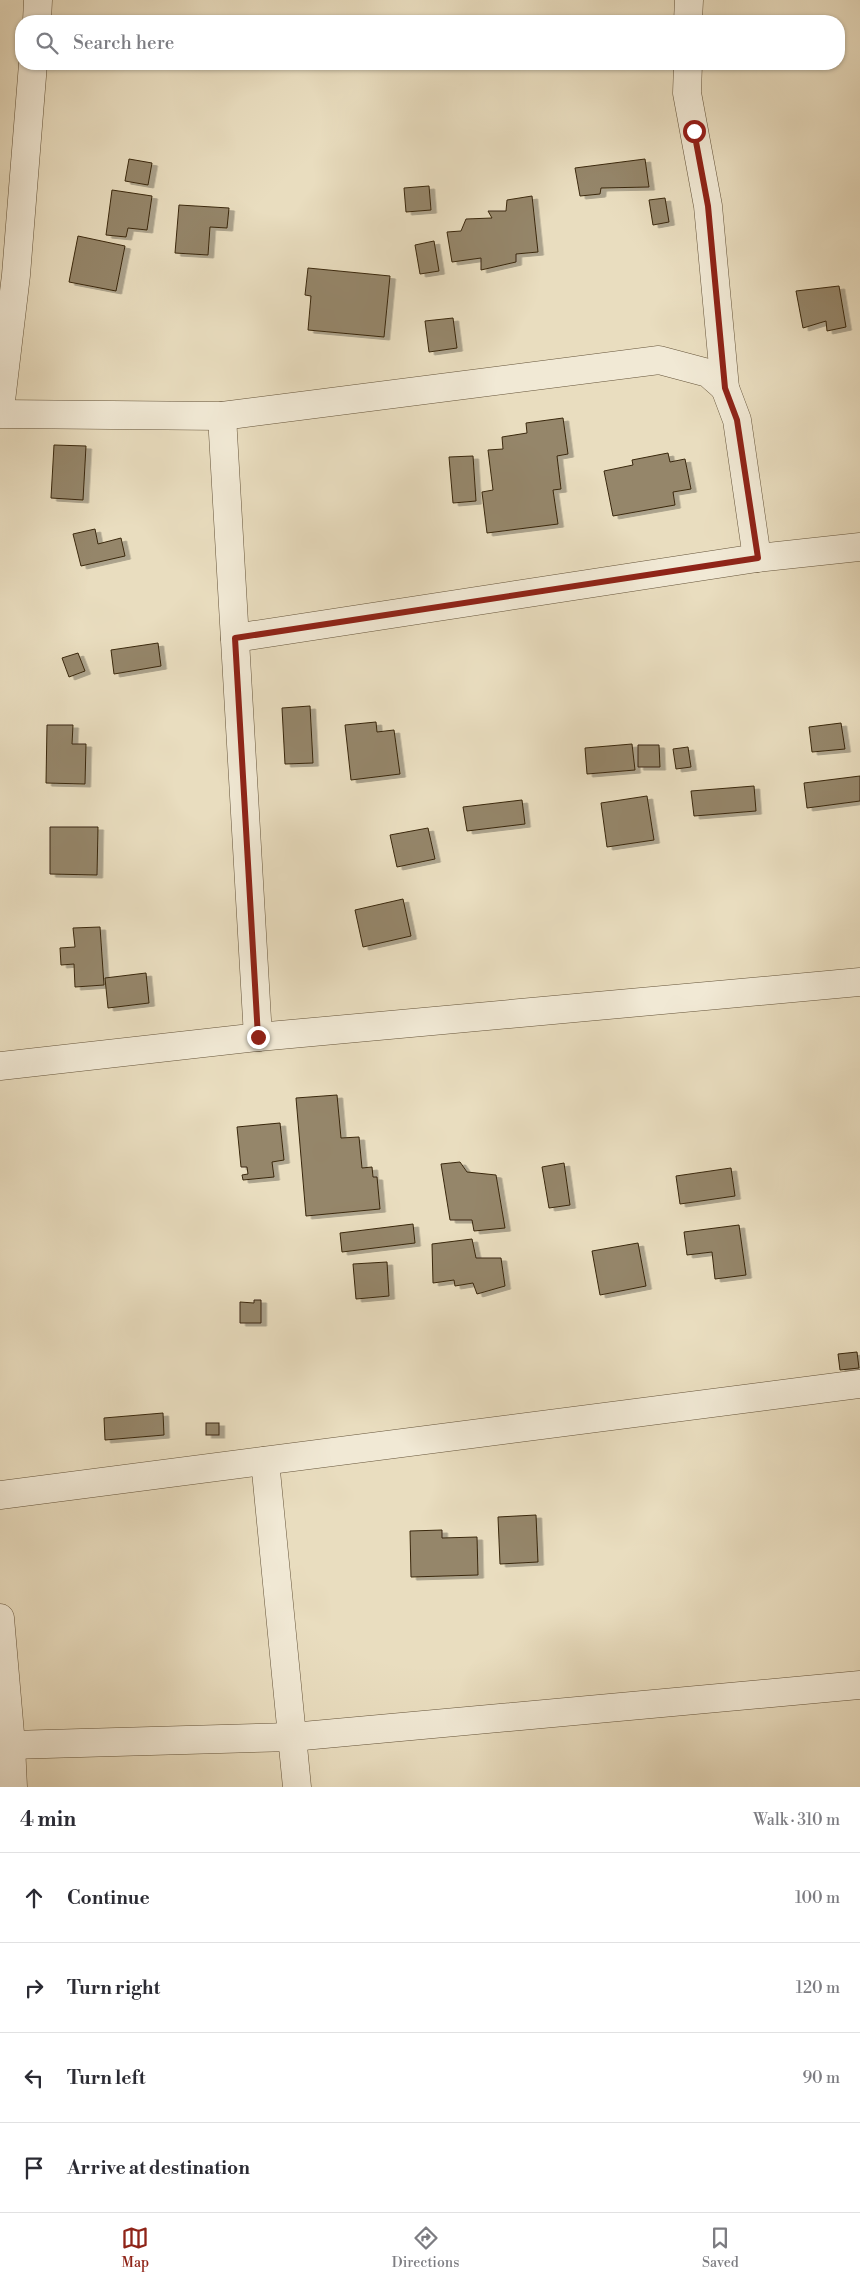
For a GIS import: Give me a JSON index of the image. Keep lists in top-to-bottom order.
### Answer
{
  "page": {
    "search": "Search here",
    "heading": ["4 min", "Walk · 310 m"],
    "list": [
      ["Continue", "100 m"],
      ["Turn right", "120 m"],
      ["Turn left", "90 m"],
      "Arrive at destination"
    ],
    "nav": ["Map", "Directions", "Saved"]
  }
}
